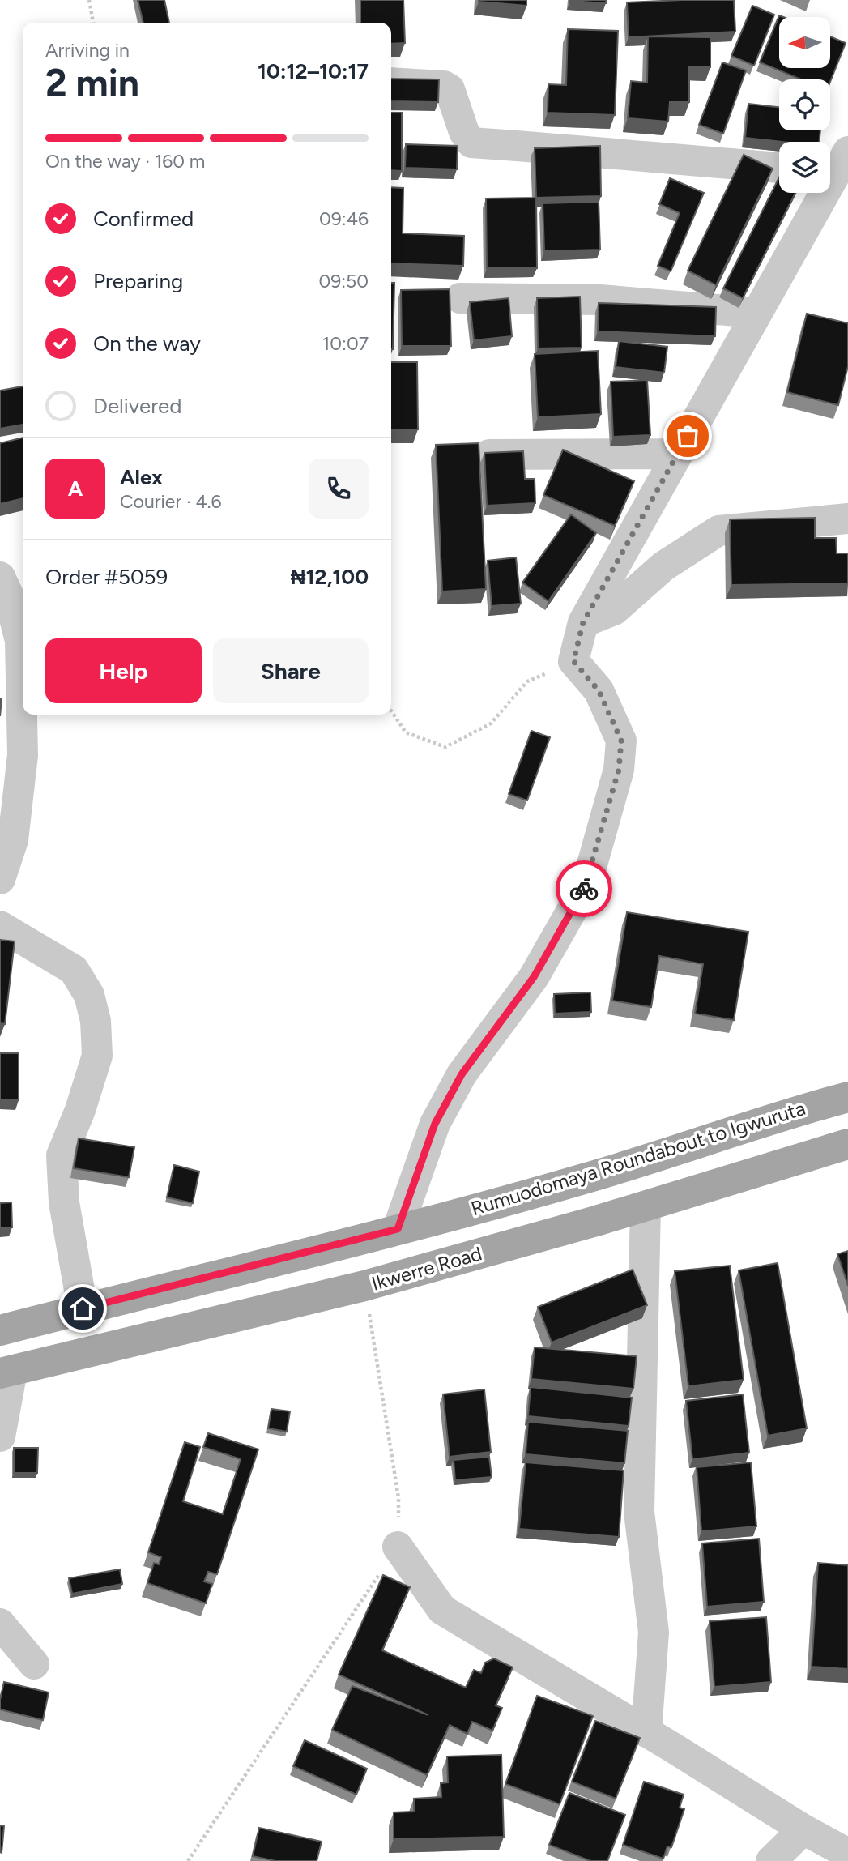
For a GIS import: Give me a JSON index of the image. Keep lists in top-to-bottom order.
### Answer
{
  "streets": {
    "main road": ["Rumuodomaya Roundabout to Igwuruta", "Ikwerre Road"]
  },
  "north": "left",
  "page": {
    "heading": ["2 min", "Arriving in", "10:12–10:17"],
    "panel": [
      "Alex",
      "Courier · 4.6",
      "Order #5059",
      "₦12,100"
    ],
    "bar": "On the way · 160 m",
    "list": [
      ["Confirmed", "09:46"],
      ["Preparing", "09:50"],
      ["On the way", "10:07"],
      "Delivered"
    ],
    "round": "A",
    "buttons": ["Help", "Share"]
  }
}
